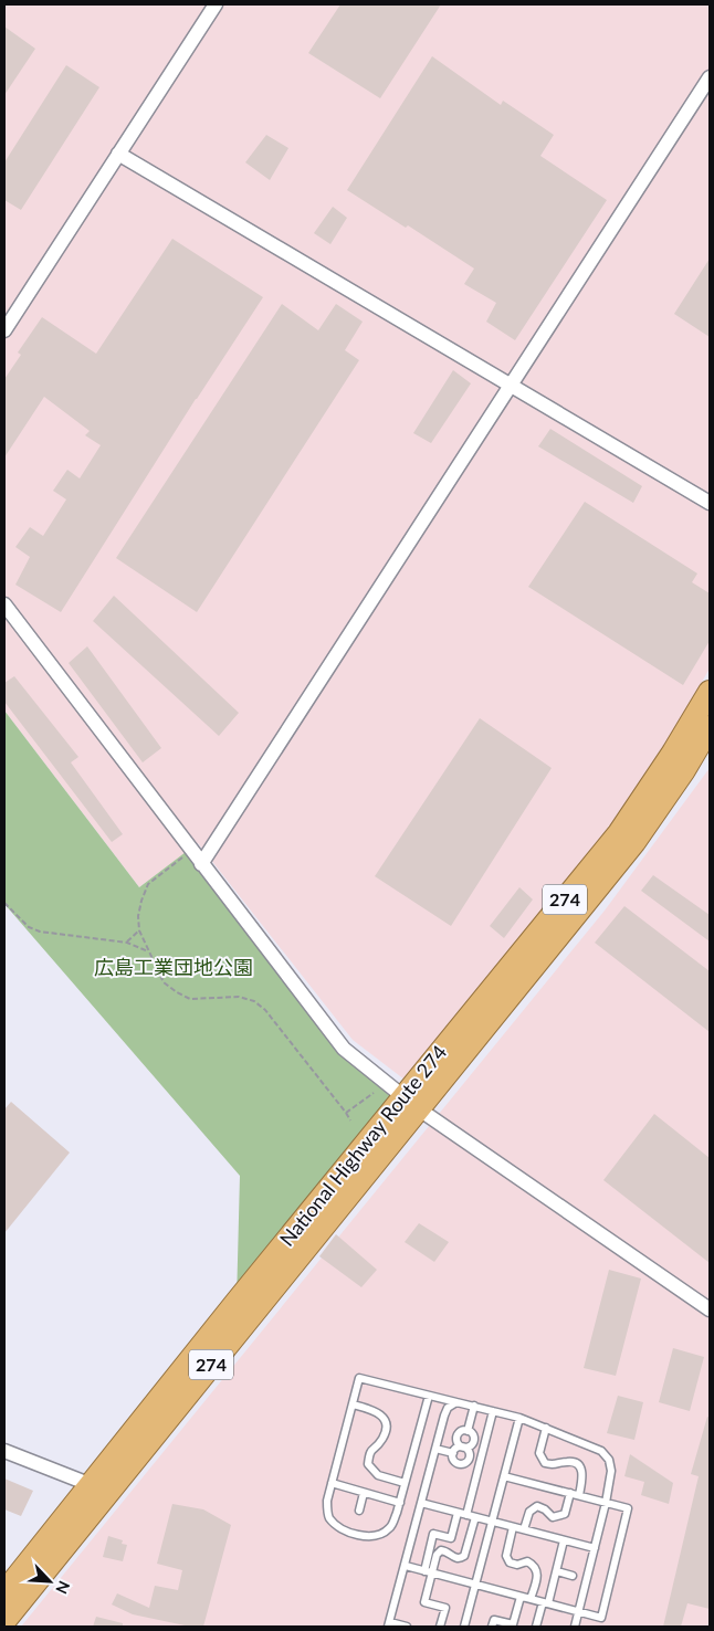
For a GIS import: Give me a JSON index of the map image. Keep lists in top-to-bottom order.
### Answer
{
  "streets": {
    "highway": ["274", "National Highway Route 274"]
  },
  "parks": ["広島工業団地公園"],
  "north": "bottom right"
}
